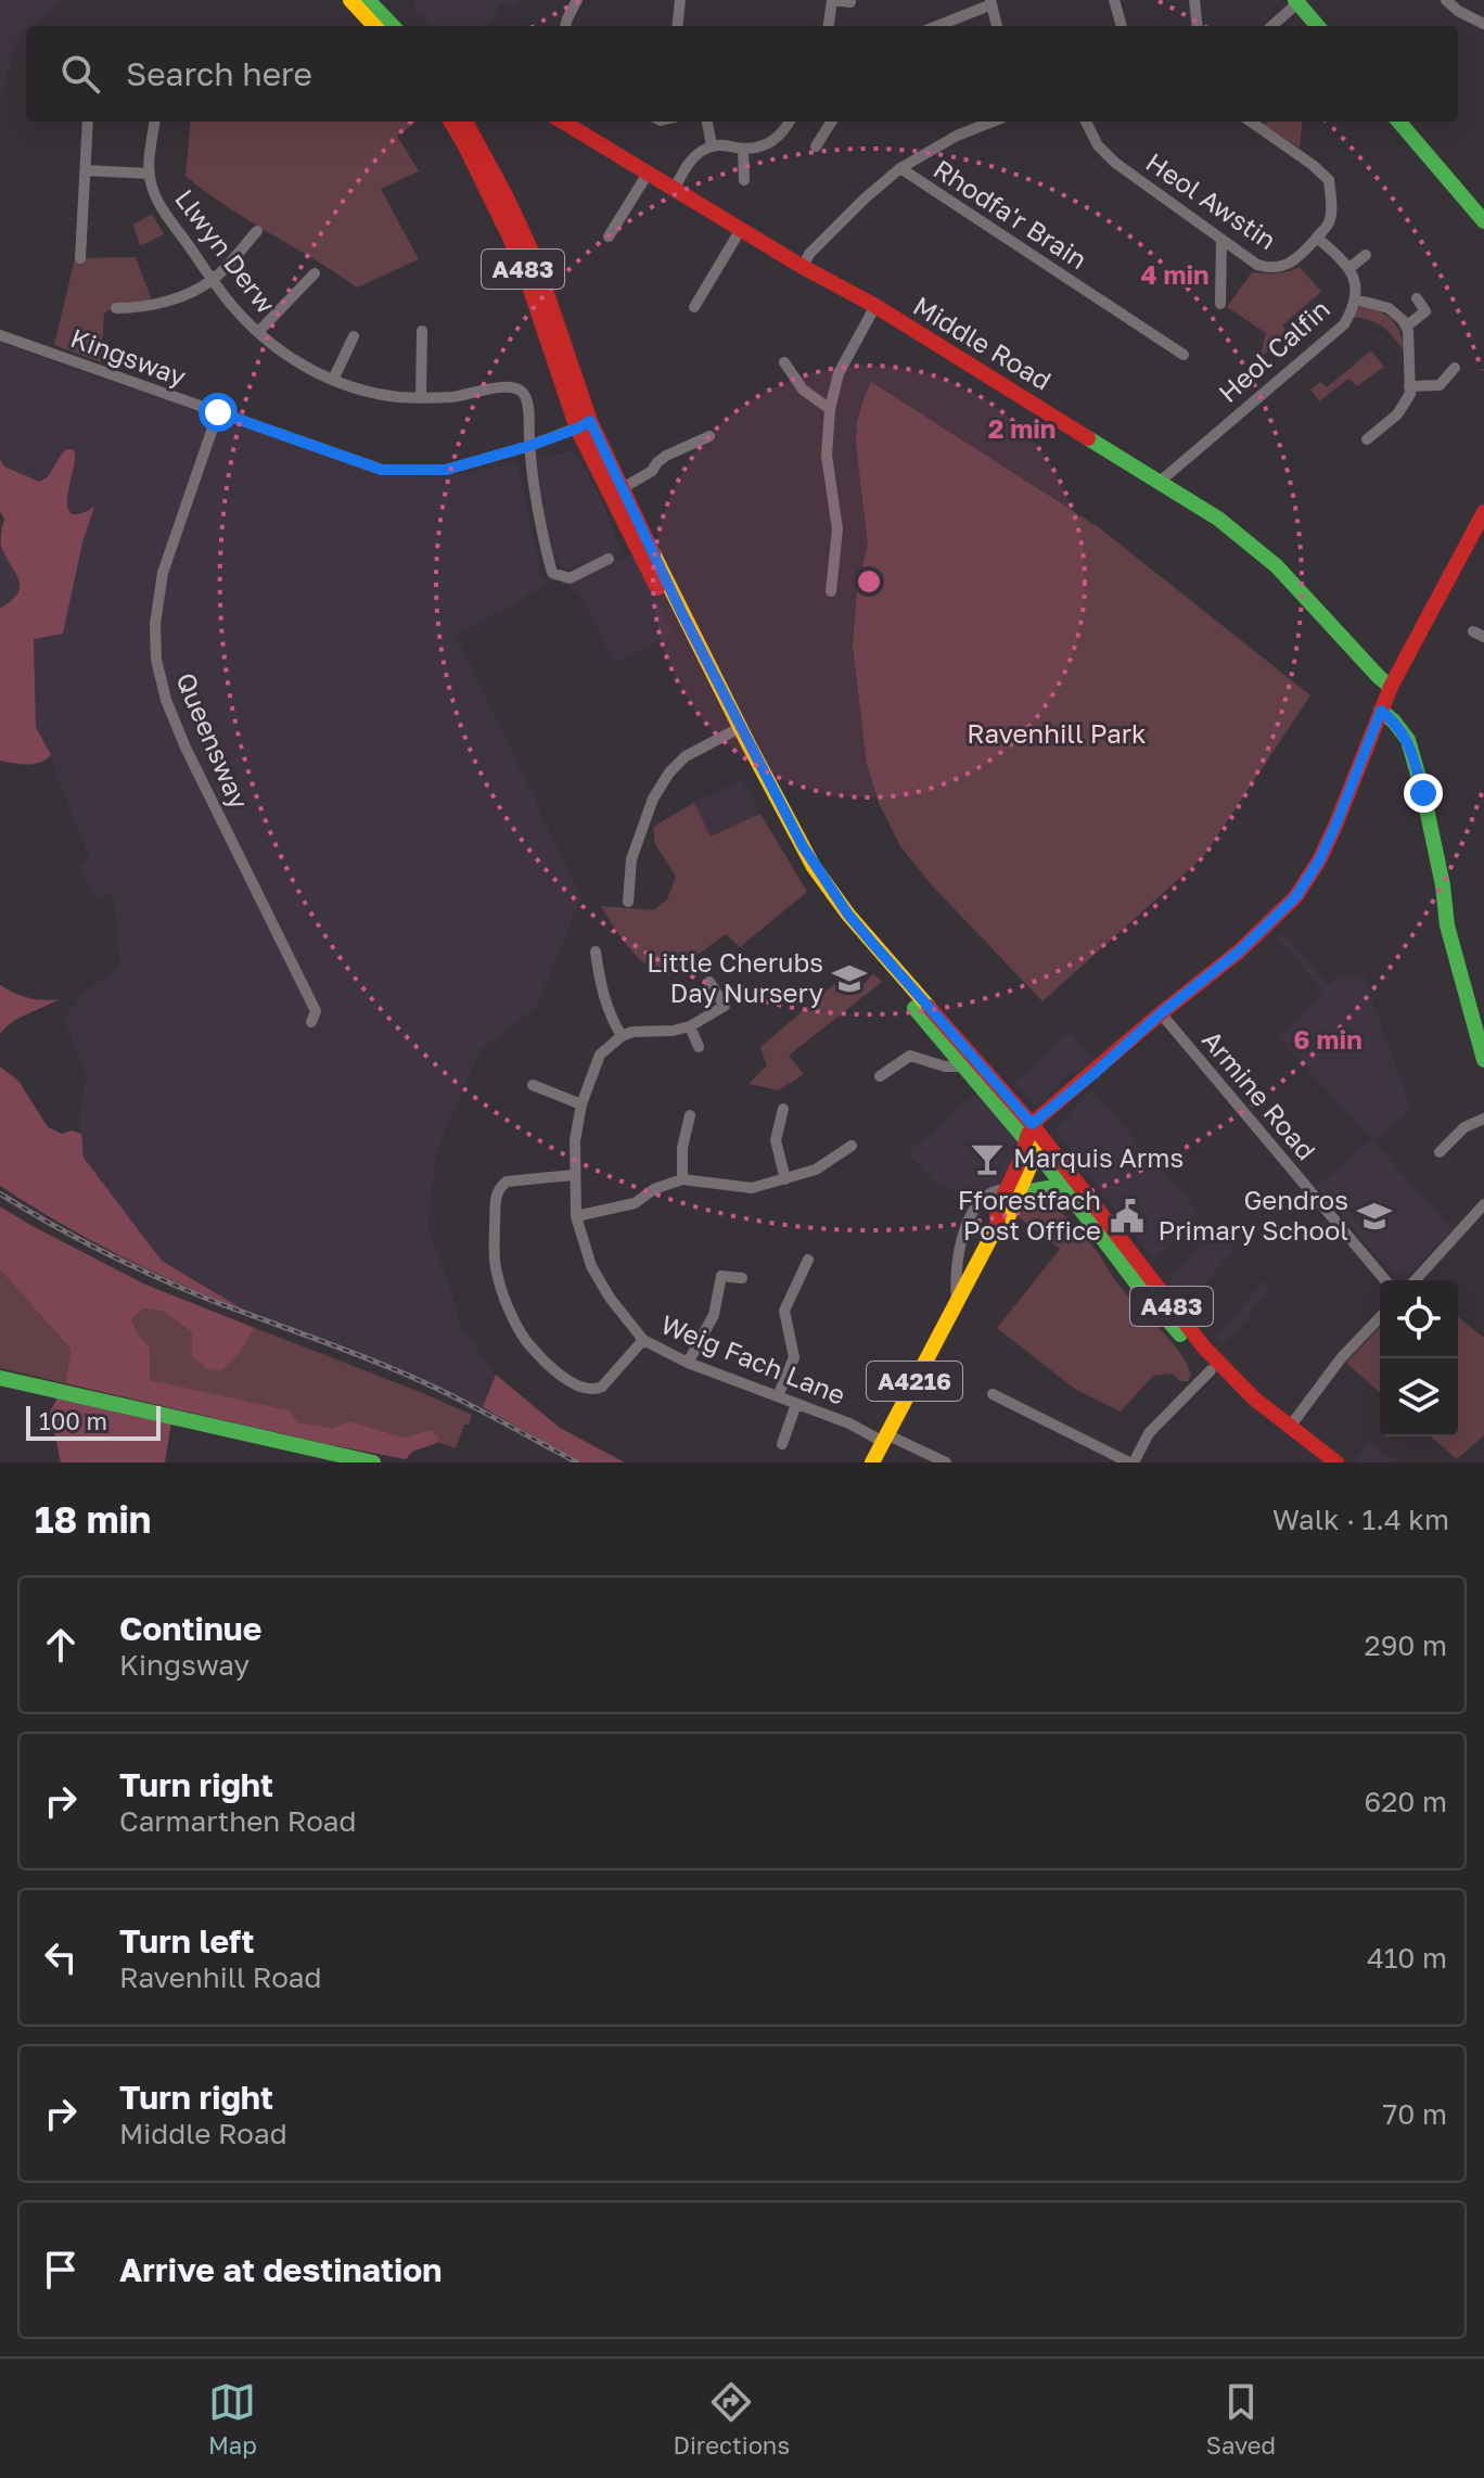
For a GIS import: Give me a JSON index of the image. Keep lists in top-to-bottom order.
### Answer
{
  "streets": {
    "main road": ["A483", "Middle Road", "A4216"],
    "street": [
      "Heol Awstin",
      "Rhodfa'r Brain",
      "Llwyn Derw",
      "Heol Calfin",
      "Kingsway",
      "Queensway",
      "Armine Road",
      "Weig Fach Lane"
    ]
  },
  "crossings": [
    ["Llwyn Derw", "Kingsway"],
    ["A483", "Kingsway"],
    ["A483", "A4216"],
    ["Middle Road", "Heol Calfin"],
    ["Kingsway", "Queensway"],
    ["Weig Fach Lane", "A4216"]
  ],
  "parks": ["Ravenhill Park"],
  "places": {
    "school or university": ["Little Cherubs Day Nursery", "Gendros Primary School"],
    "bar": ["Marquis Arms"],
    "public building": ["Fforestfach Post Office"]
  },
  "scale_bar": "100 m",
  "page": {
    "search": "Search here",
    "scale": "100 m",
    "heading": ["18 min", "Walk · 1.4 km"],
    "list": [
      ["Continue", "Kingsway", "290 m"],
      ["Turn right", "Carmarthen Road", "620 m"],
      ["Turn left", "Ravenhill Road", "410 m"],
      ["Turn right", "Middle Road", "70 m"],
      "Arrive at destination"
    ],
    "nav": ["Map", "Directions", "Saved"]
  },
  "rings": ["4 min", "2 min", "6 min"]
}
